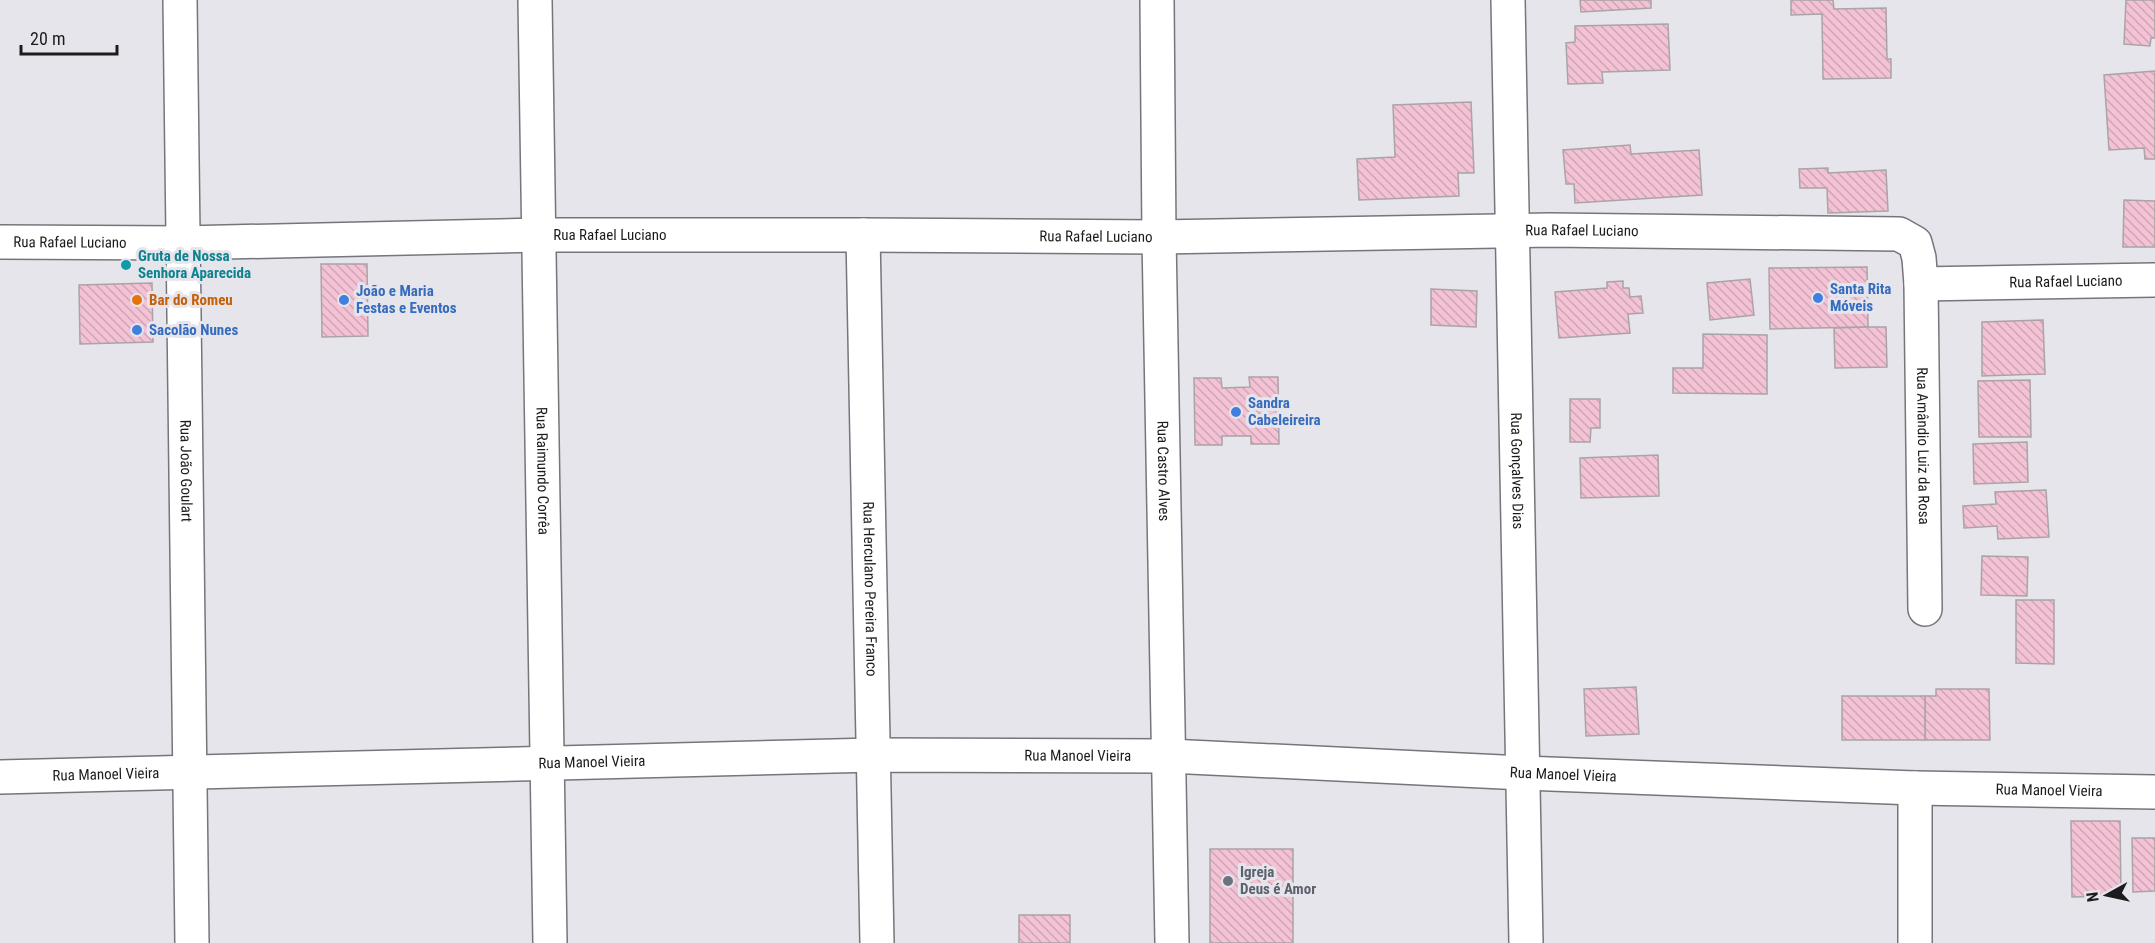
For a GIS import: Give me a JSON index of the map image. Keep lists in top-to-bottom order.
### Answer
{
  "streets": {
    "street": [
      "Rua Rafael Luciano",
      "Rua Amândio Luiz da Rosa",
      "Rua João Goulart",
      "Rua Raimundo Corrêa",
      "Rua Castro Alves",
      "Rua Gonçalves Dias",
      "Rua Herculano Pereira Franco",
      "Rua Manoel Vieira"
    ]
  },
  "crossings": [
    ["Rua Rafael Luciano", "Rua Amândio Luiz da Rosa"],
    ["Rua Rafael Luciano", "Rua João Goulart"],
    ["Rua Rafael Luciano", "Rua Raimundo Corrêa"],
    ["Rua Rafael Luciano", "Rua Castro Alves"],
    ["Rua Rafael Luciano", "Rua Gonçalves Dias"],
    ["Rua Rafael Luciano", "Rua Herculano Pereira Franco"],
    ["Rua João Goulart", "Rua Manoel Vieira"],
    ["Rua Raimundo Corrêa", "Rua Manoel Vieira"],
    ["Rua Castro Alves", "Rua Manoel Vieira"],
    ["Rua Gonçalves Dias", "Rua Manoel Vieira"],
    ["Rua Herculano Pereira Franco", "Rua Manoel Vieira"]
  ],
  "places": [
    "Gruta de Nossa Senhora Aparecida",
    "Santa Rita Móveis",
    "Bar do Romeu",
    "João e Maria Festas e Eventos",
    "Sacolão Nunes",
    "Sandra Cabeleireira",
    "Igreja Deus é Amor"
  ],
  "scale_bar": "20 m",
  "north": "left"
}
